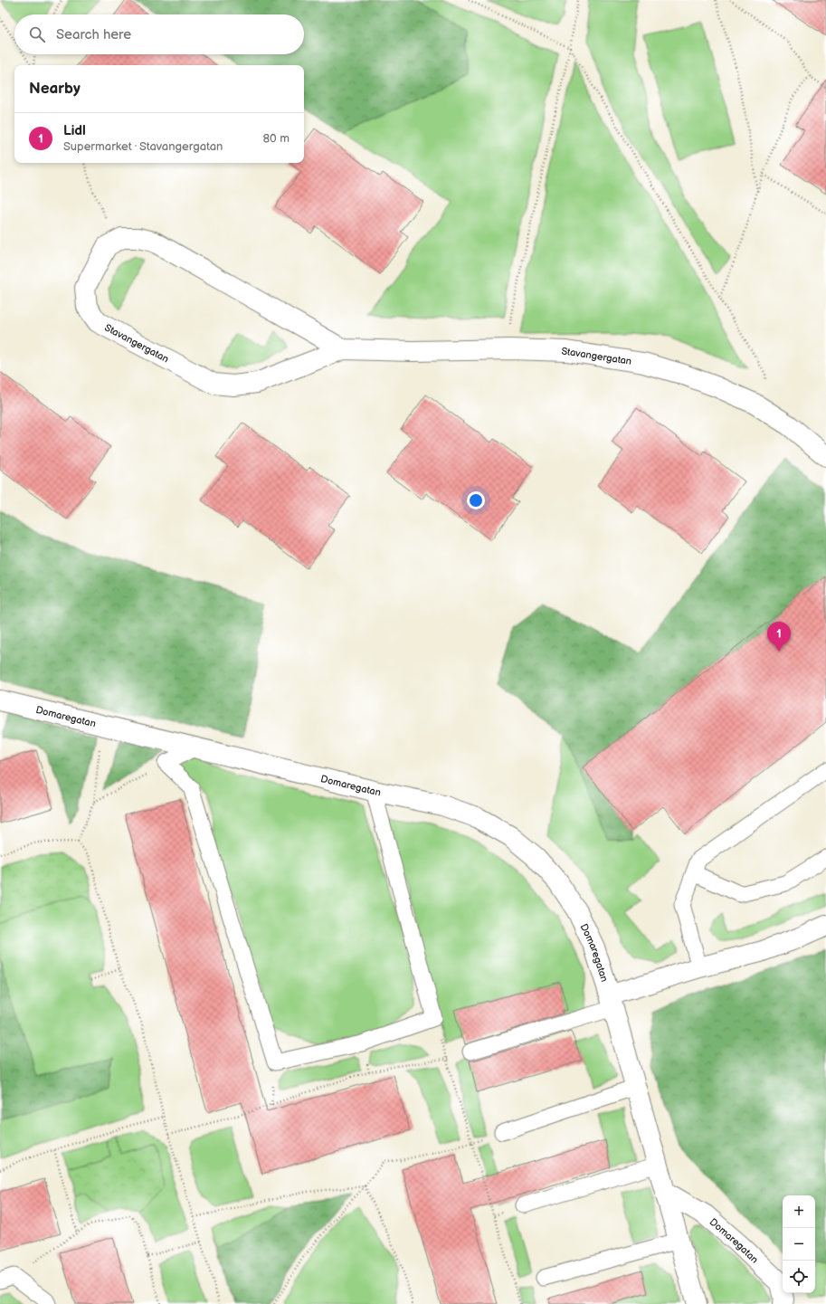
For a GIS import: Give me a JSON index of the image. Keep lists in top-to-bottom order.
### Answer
{
  "streets": {
    "street": ["Stavangergatan", "Domaregatan"]
  },
  "page": {
    "search": "Search here",
    "heading": "Nearby",
    "list": [
      {
        "mark": "1",
        "name": "Lidl",
        "note": "Supermarket · Stavangergatan",
        "value": "80 m"
      }
    ],
    "pins": "1",
    "map_buttons": ["+", "−"]
  }
}
